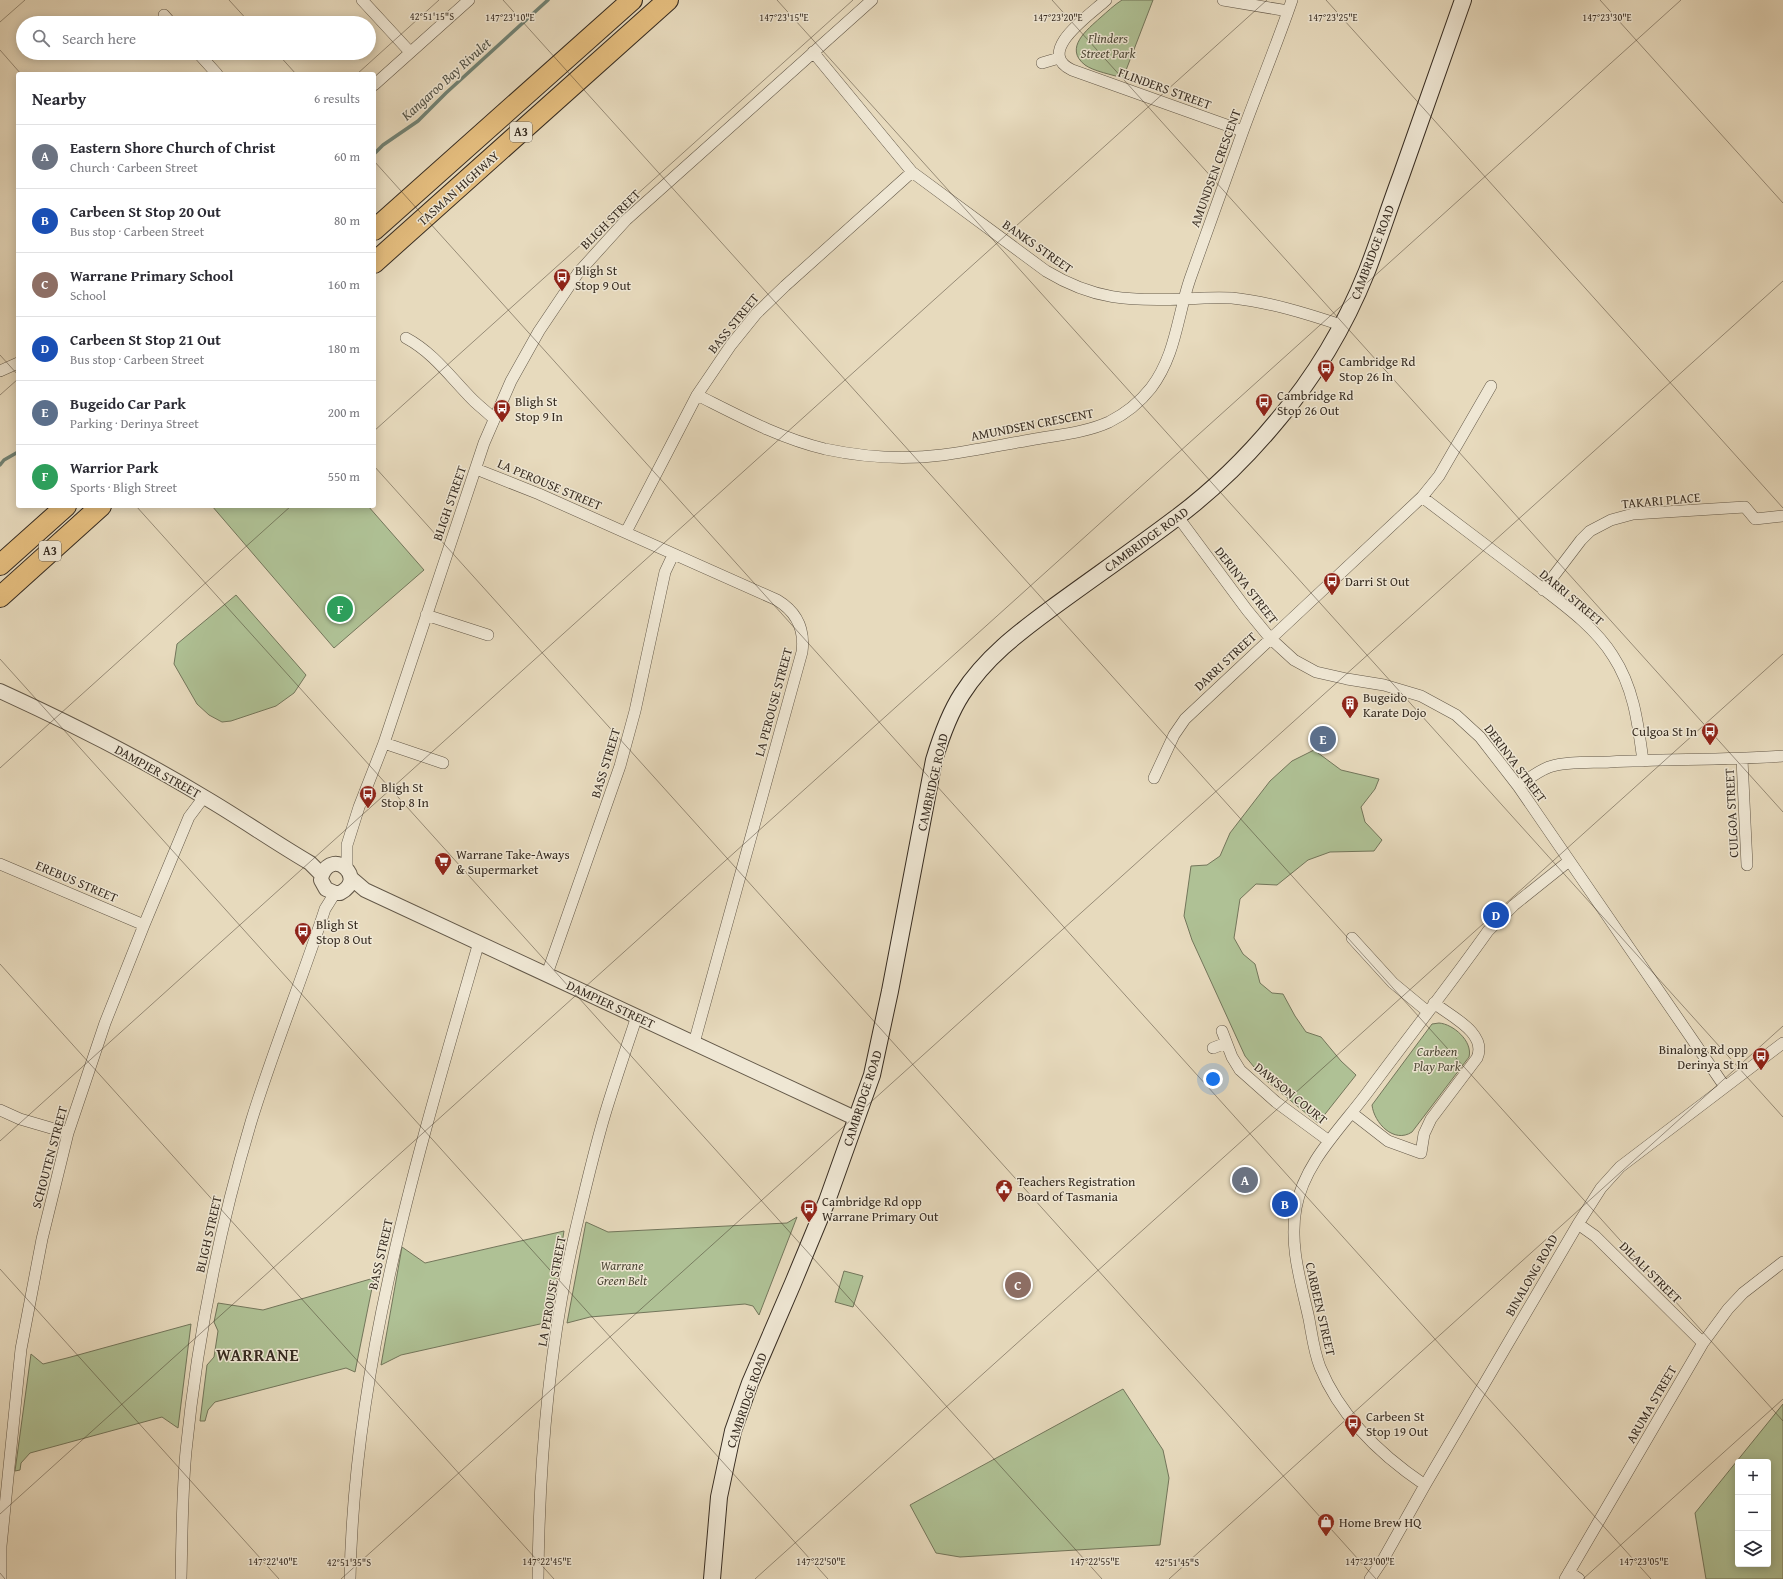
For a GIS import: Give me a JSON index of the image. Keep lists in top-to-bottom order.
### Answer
{
  "streets": {
    "highway": ["A3", "TASMAN HIGHWAY"],
    "main road": ["CAMBRIDGE ROAD"],
    "street": [
      "FLINDERS STREET",
      "AMUNDSEN CRESCENT",
      "BLIGH STREET",
      "BANKS STREET",
      "BASS STREET",
      "LA PEROUSE STREET",
      "TAKARI PLACE",
      "DERINYA STREET",
      "DARRI STREET",
      "DAMPIER STREET",
      "CULGOA STREET",
      "EREBUS STREET",
      "DAWSON COURT",
      "SCHOUTEN STREET",
      "DILALI STREET",
      "BINALONG ROAD",
      "CARBEEN STREET",
      "ARUMA STREET"
    ]
  },
  "crossings": [
    ["FLINDERS STREET", "AMUNDSEN CRESCENT"],
    ["AMUNDSEN CRESCENT", "BANKS STREET"],
    ["AMUNDSEN CRESCENT", "BASS STREET"],
    ["BLIGH STREET", "BANKS STREET"],
    ["BLIGH STREET", "LA PEROUSE STREET"],
    ["BLIGH STREET", "DAMPIER STREET"],
    ["BANKS STREET", "CAMBRIDGE ROAD"],
    ["BANKS STREET", "BASS STREET"],
    ["CAMBRIDGE ROAD", "DERINYA STREET"],
    ["CAMBRIDGE ROAD", "DAMPIER STREET"],
    ["BASS STREET", "LA PEROUSE STREET"],
    ["BASS STREET", "DAMPIER STREET"],
    ["LA PEROUSE STREET", "DAMPIER STREET"],
    ["TAKARI PLACE", "DARRI STREET"],
    ["DERINYA STREET", "DARRI STREET"],
    ["DERINYA STREET", "CULGOA STREET"],
    ["DERINYA STREET", "BINALONG ROAD"],
    ["DERINYA STREET", "CARBEEN STREET"],
    ["DARRI STREET", "CULGOA STREET"],
    ["DAMPIER STREET", "SCHOUTEN STREET"],
    ["EREBUS STREET", "SCHOUTEN STREET"],
    ["DAWSON COURT", "CARBEEN STREET"],
    ["DILALI STREET", "BINALONG ROAD"],
    ["DILALI STREET", "ARUMA STREET"],
    ["BINALONG ROAD", "CARBEEN STREET"]
  ],
  "districts": ["WARRANE"],
  "water": ["Kangaroo Bay Rivulet"],
  "parks": ["Flinders Street Park", "Carbeen Play Park", "Warrane Green Belt"],
  "places": {
    "bus stop": [
      "Bligh St Stop 9 Out",
      "Cambridge Rd Stop 26 In",
      "Cambridge Rd Stop 26 Out",
      "Bligh St Stop 9 In",
      "Darri St Out",
      "Culgoa St In",
      "Bligh St Stop 8 In",
      "Bligh St Stop 8 Out",
      "Binalong Rd opp Derinya St In",
      "Cambridge Rd opp Warrane Primary Out",
      "Carbeen St Stop 19 Out"
    ],
    "building": ["Bugeido Karate Dojo"],
    "supermarket": ["Warrane Take-Aways & Supermarket"],
    "public building": ["Teachers Registration Board of Tasmania"],
    "shop": ["Home Brew HQ"]
  },
  "page": {
    "search": "Search here",
    "heading": ["Nearby", "6 results"],
    "list": [
      {
        "mark": "A",
        "name": "Eastern Shore Church of Christ",
        "note": "Church · Carbeen Street",
        "value": "60 m"
      },
      {
        "mark": "B",
        "name": "Carbeen St Stop 20 Out",
        "note": "Bus stop · Carbeen Street",
        "value": "80 m"
      },
      {
        "mark": "C",
        "name": "Warrane Primary School",
        "note": "School",
        "value": "160 m"
      },
      {
        "mark": "D",
        "name": "Carbeen St Stop 21 Out",
        "note": "Bus stop · Carbeen Street",
        "value": "180 m"
      },
      {
        "mark": "E",
        "name": "Bugeido Car Park",
        "note": "Parking · Derinya Street",
        "value": "200 m"
      },
      {
        "mark": "F",
        "name": "Warrior Park",
        "note": "Sports · Bligh Street",
        "value": "550 m"
      }
    ],
    "pins": [
      "F",
      "E",
      "D",
      "A",
      "B",
      "C"
    ],
    "map_buttons": ["+", "−"]
  },
  "coordinates": [
    "42°51'15\"S",
    "147°23'10\"E",
    "147°23'25\"E",
    "147°23'30\"E",
    "147°23'15\"E",
    "147°23'20\"E",
    "147°22'40\"E",
    "147°22'45\"E",
    "147°22'50\"E",
    "147°22'55\"E",
    "147°23'00\"E",
    "147°23'05\"E",
    "42°51'35\"S",
    "42°51'45\"S"
  ]
}
